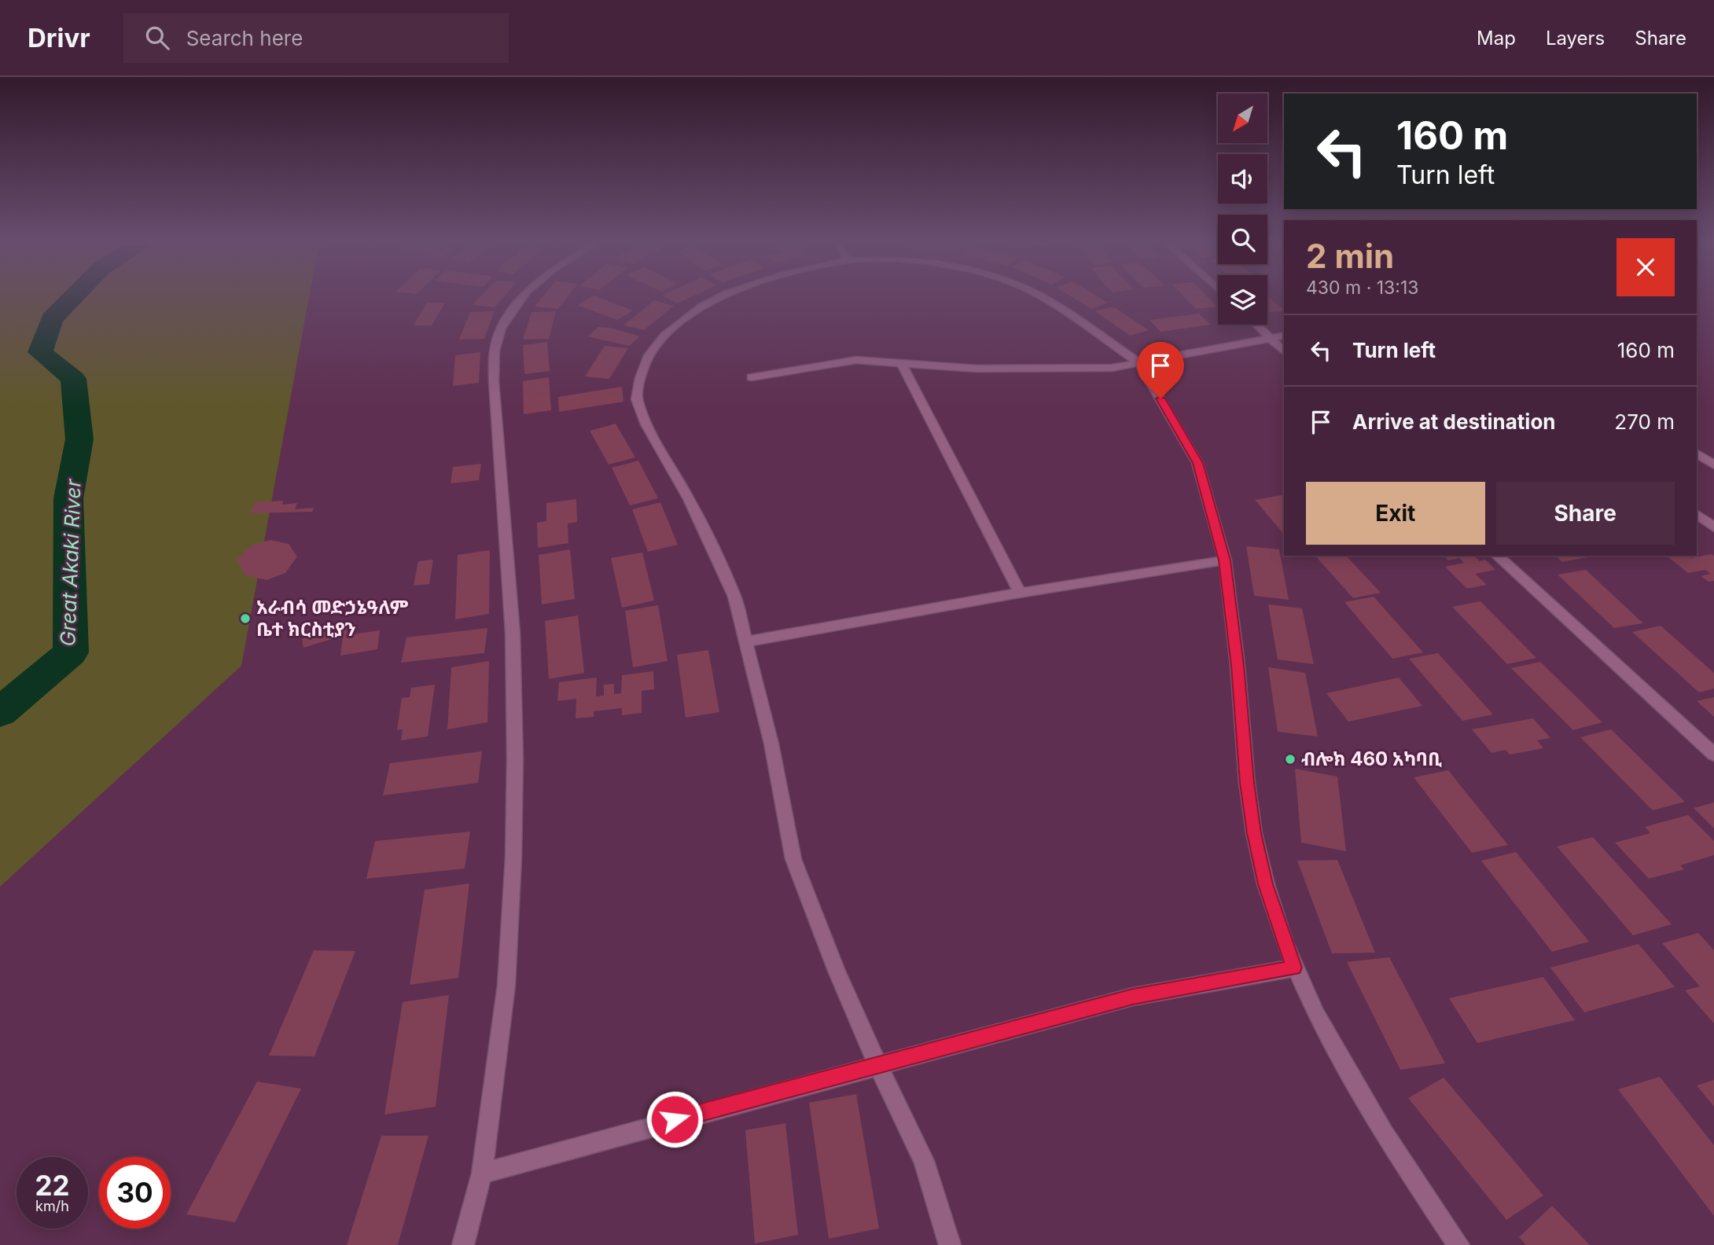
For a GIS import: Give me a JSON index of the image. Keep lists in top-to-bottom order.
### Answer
{
  "water": ["Great Akaki River"],
  "places": ["አራብሳ መድኃኔዓለም ቤተ ክርስቲያን", "ብሎክ 460 አካባቢ"],
  "north": "bottom left",
  "page": {
    "header": "Drivr",
    "search": "Search here",
    "nav": ["Map", "Layers", "Share"],
    "turn": ["160 m", "Turn left"],
    "heading": ["2 min", "430 m · 13:13"],
    "list": [
      {
        "name": "Turn left",
        "value": "160 m"
      },
      {
        "name": "Arrive at destination",
        "value": "270 m"
      }
    ],
    "buttons": ["Exit", "Share"],
    "speed": "22 km/h",
    "limit": "30"
  }
}
